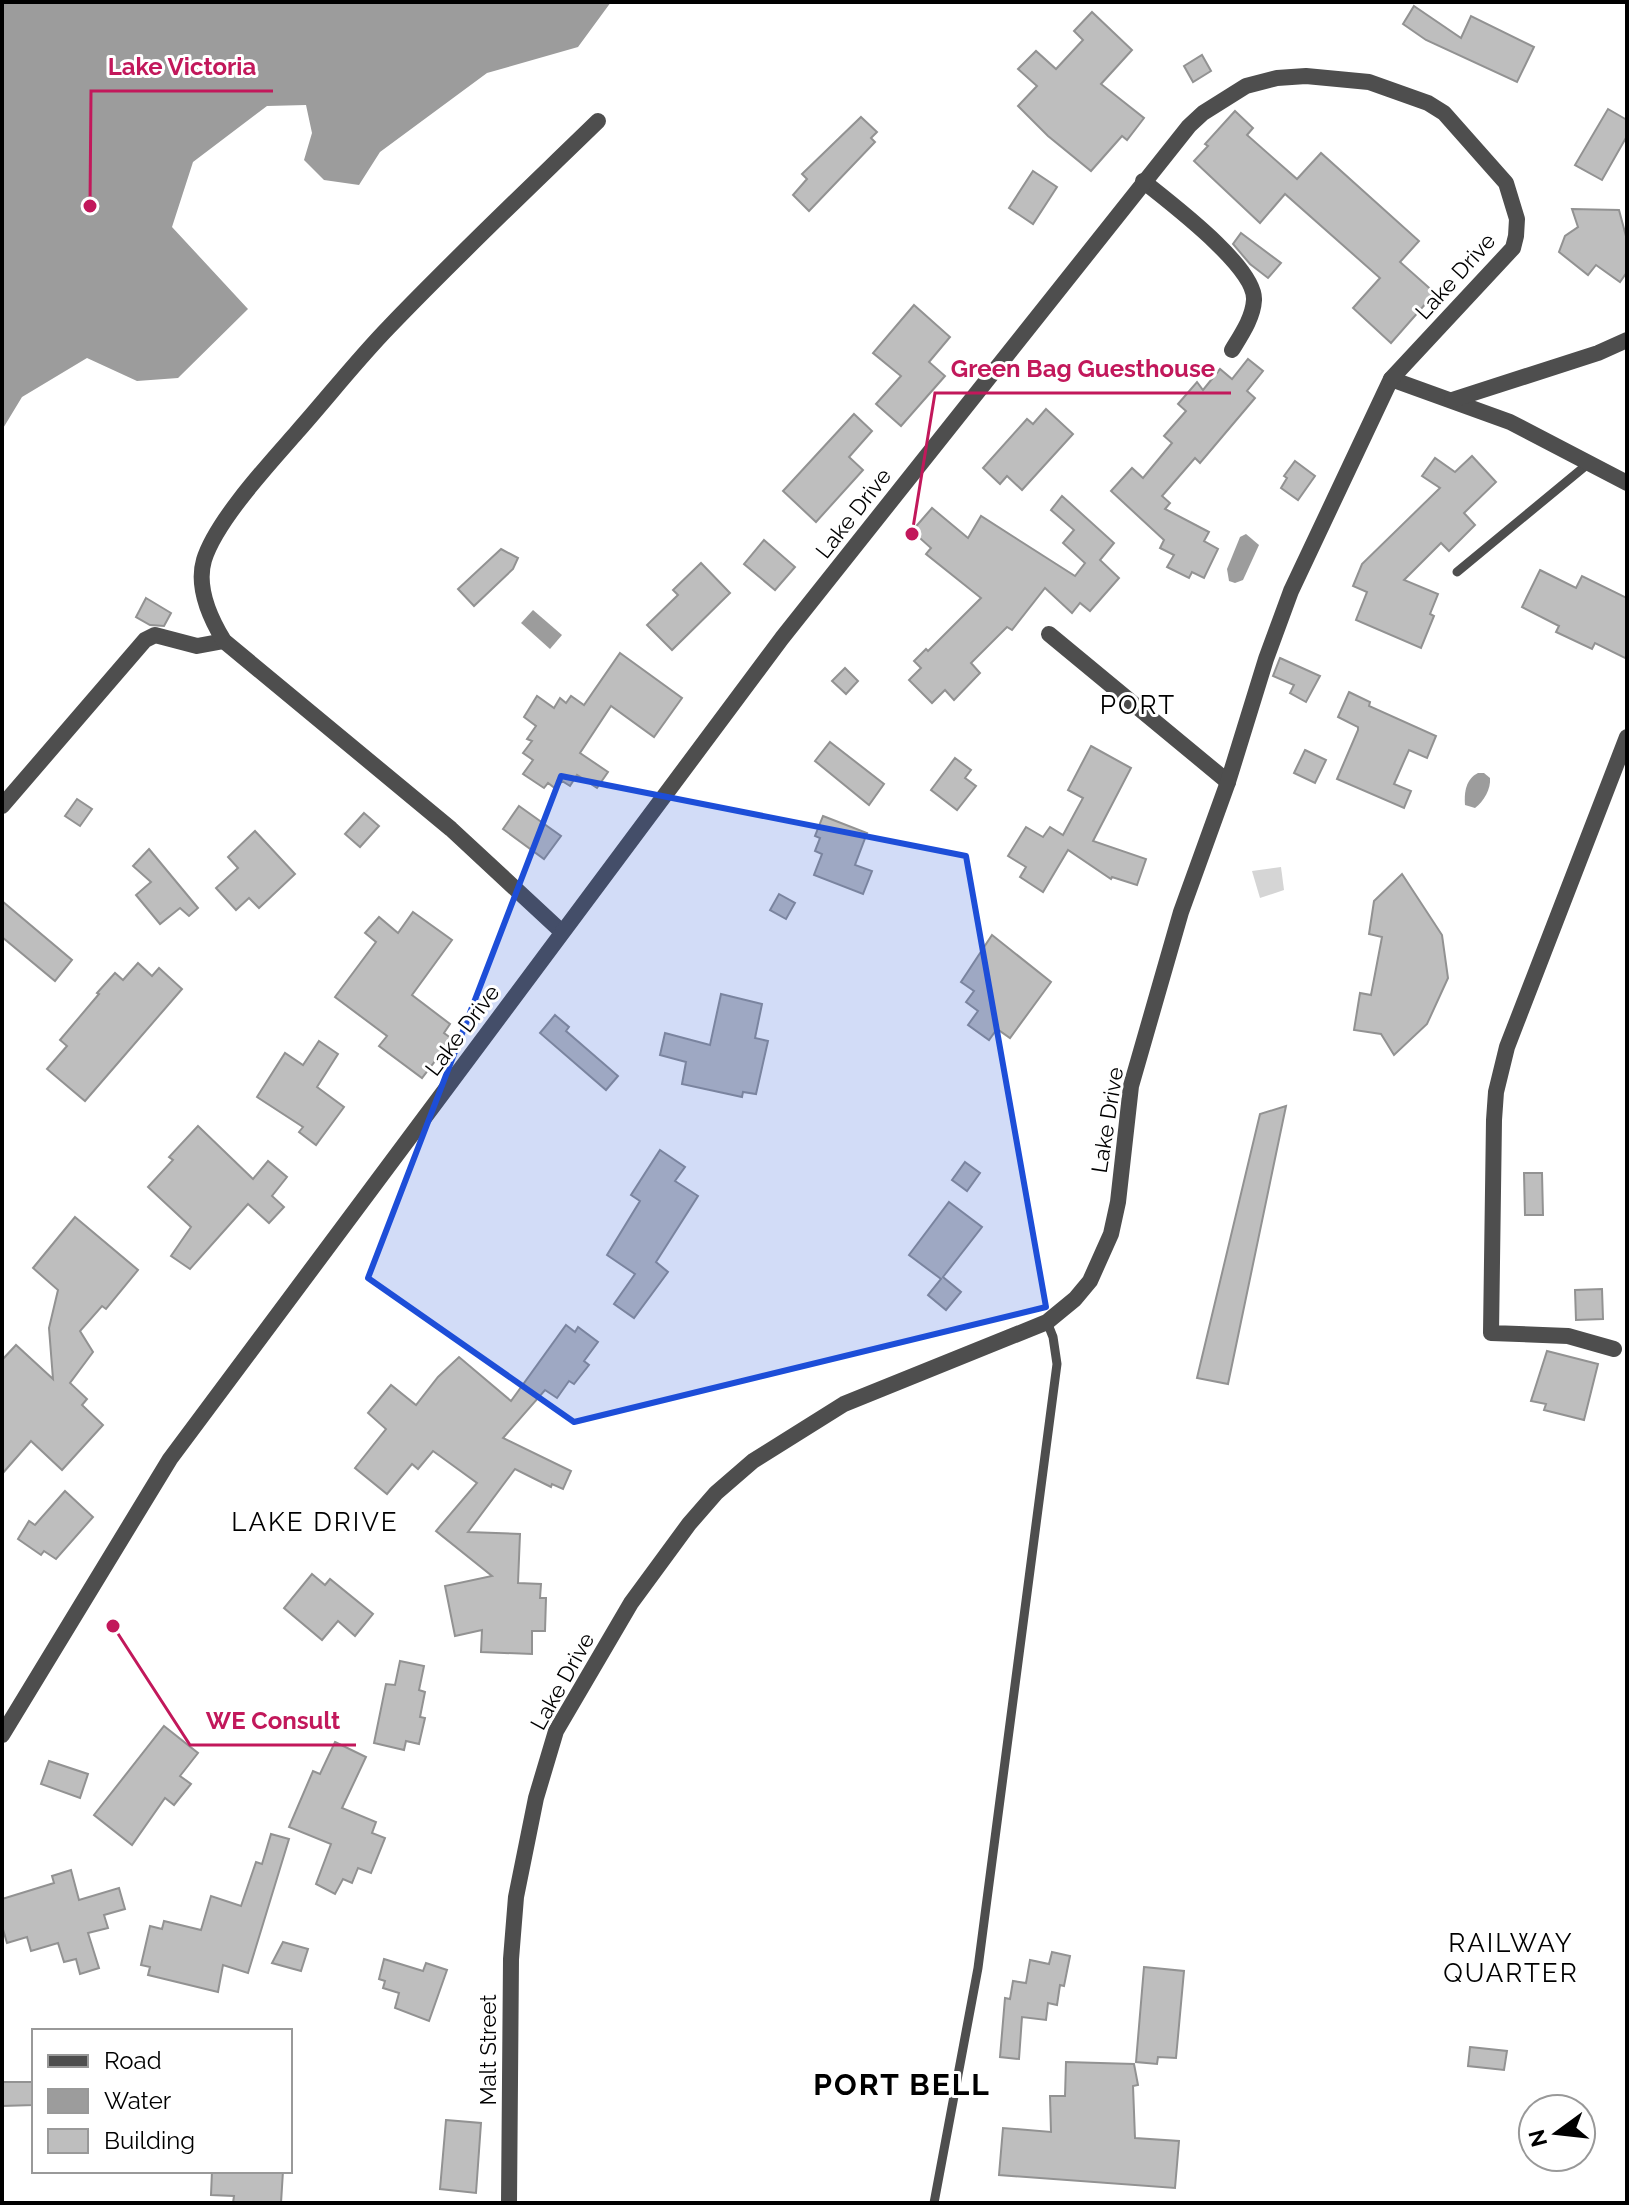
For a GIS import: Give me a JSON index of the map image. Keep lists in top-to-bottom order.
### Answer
{
  "streets": {
    "street": ["Lake Drive", "Malt Street"]
  },
  "crossings": [
    ["Lake Drive", "Malt Street"]
  ],
  "districts": [
    "PORT",
    "LAKE DRIVE",
    "RAILWAY QUARTER",
    "PORT BELL"
  ],
  "places": ["Lake Victoria", "Green Bag Guesthouse", "WE Consult"],
  "legend": ["Road", "Water", "Building"],
  "north": "left"
}
